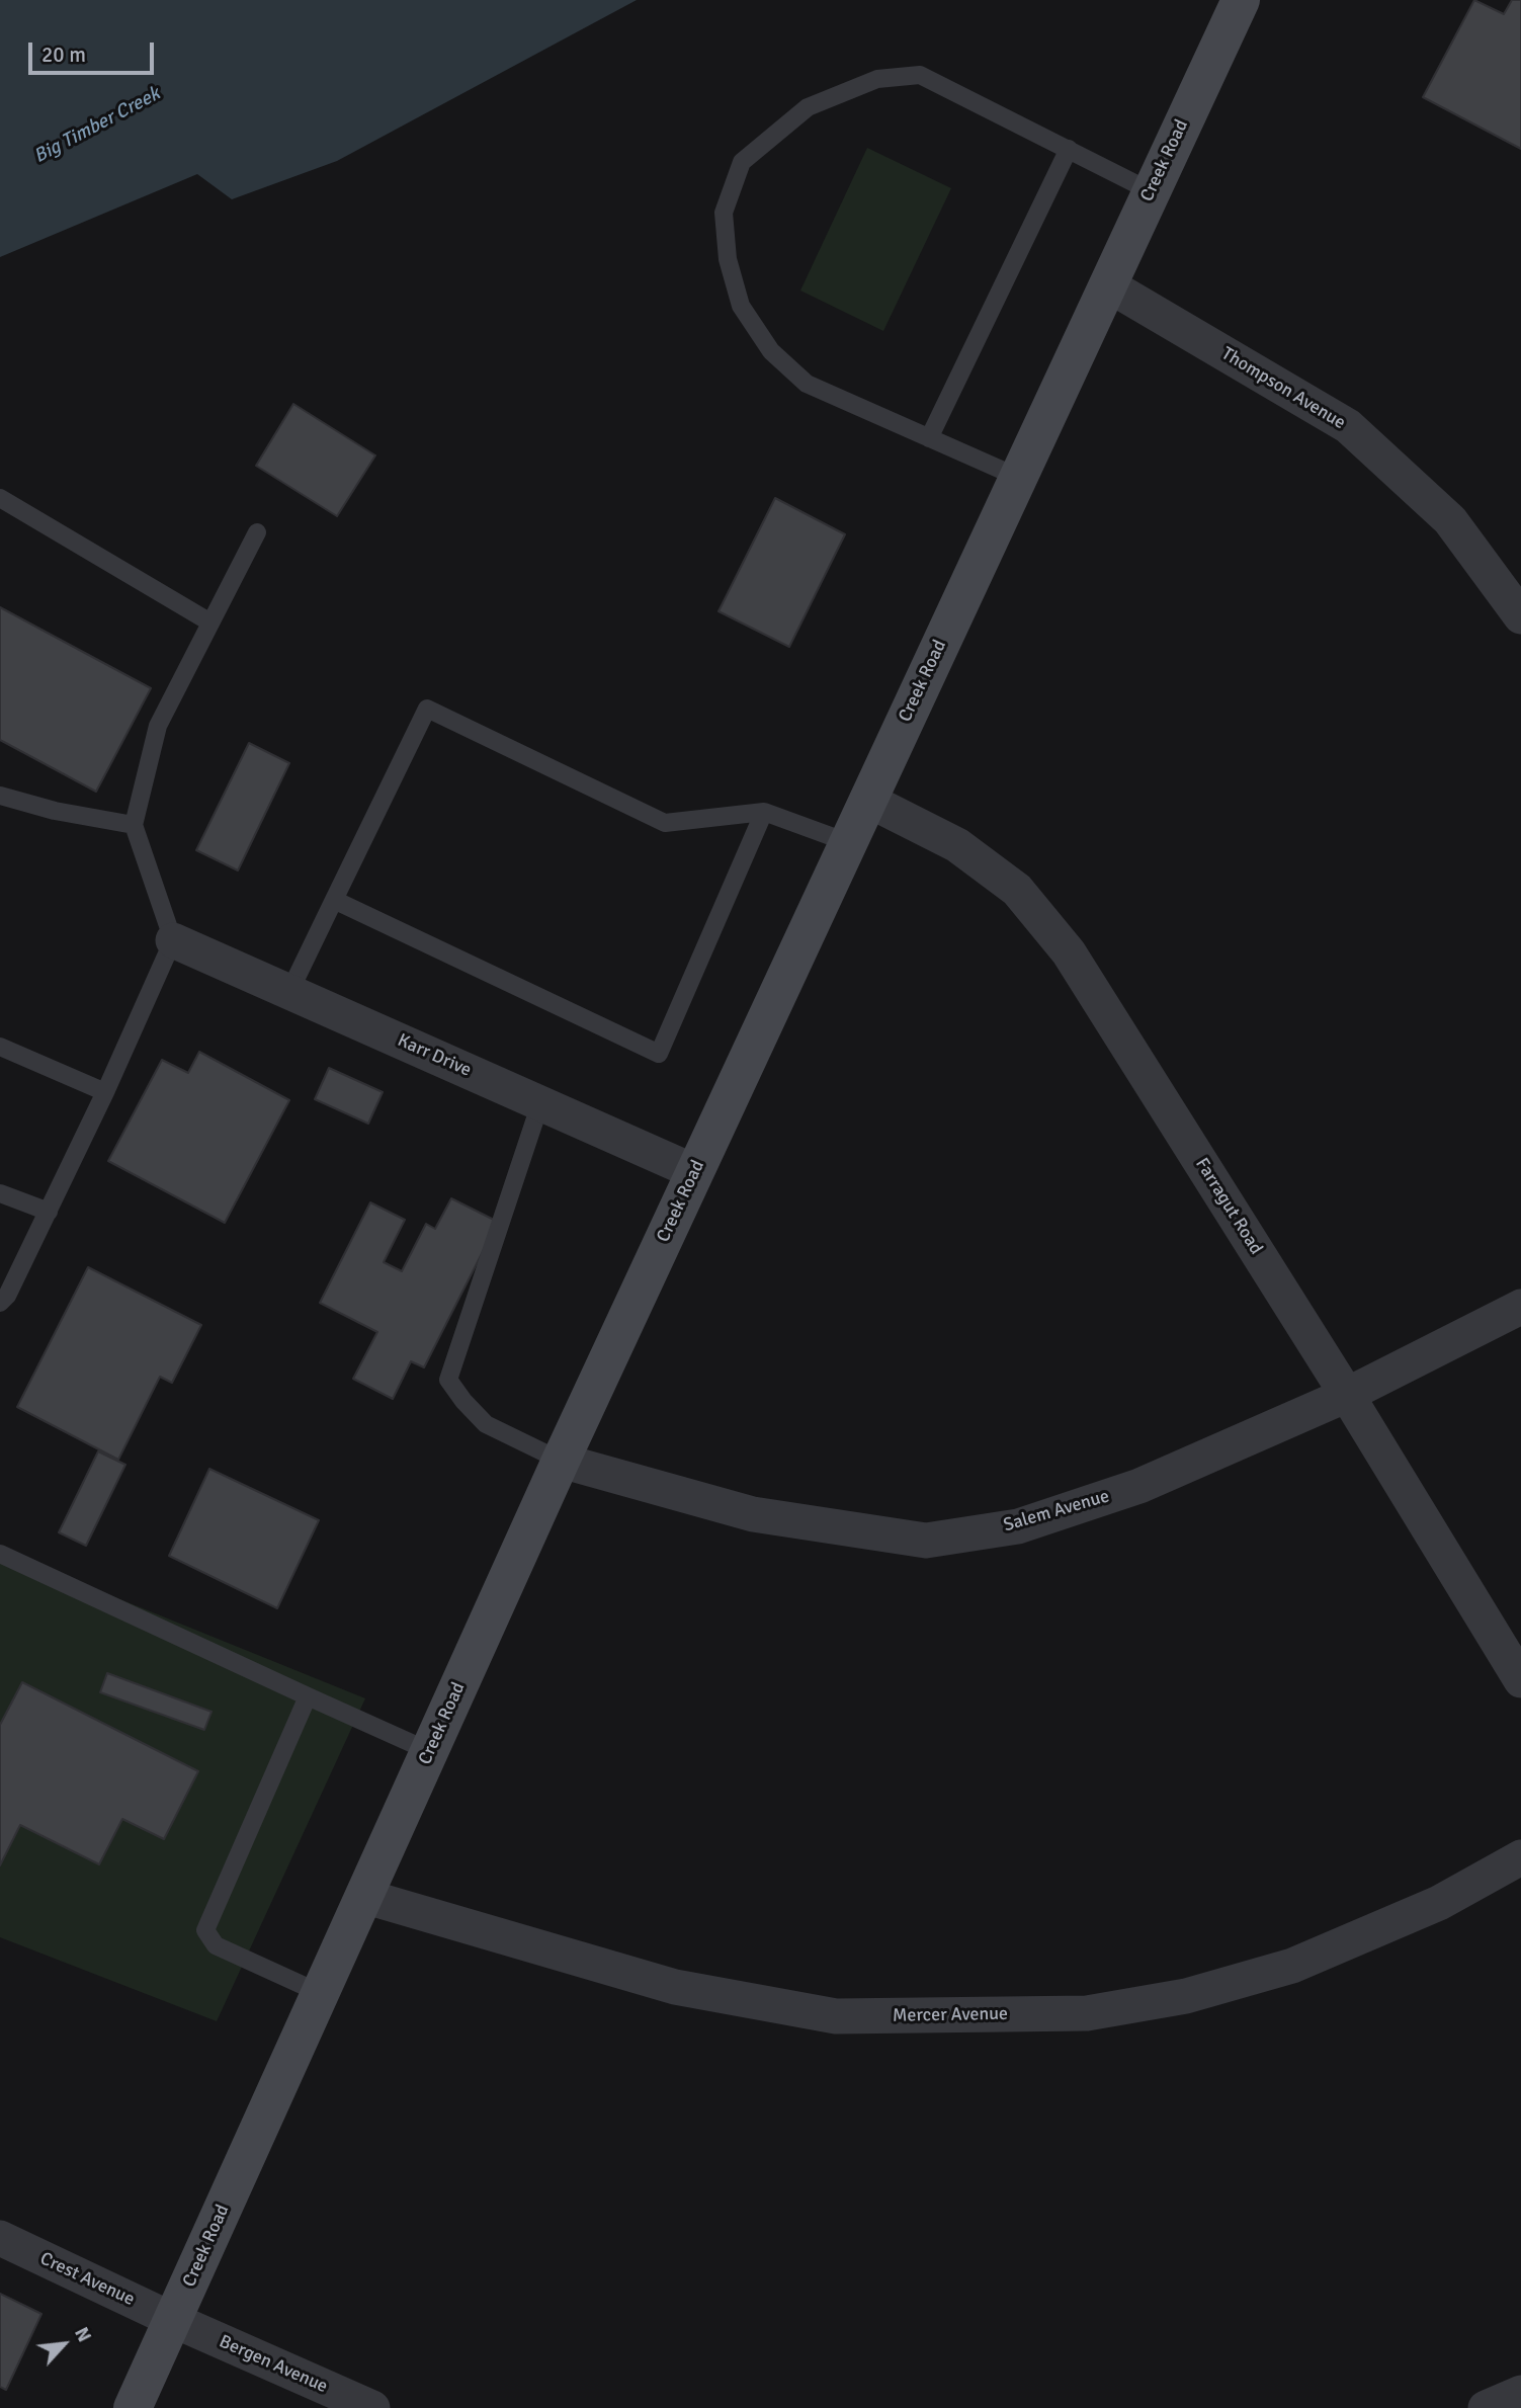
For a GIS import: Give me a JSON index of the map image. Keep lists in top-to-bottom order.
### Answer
{
  "streets": {
    "street": [
      "Creek Road",
      "Thompson Avenue",
      "Karr Drive",
      "Farragut Road",
      "Salem Avenue",
      "Mercer Avenue",
      "Crest Avenue",
      "Bergen Avenue"
    ]
  },
  "crossings": [
    ["Creek Road", "Thompson Avenue"],
    ["Creek Road", "Karr Drive"],
    ["Creek Road", "Farragut Road"],
    ["Creek Road", "Salem Avenue"],
    ["Creek Road", "Mercer Avenue"],
    ["Creek Road", "Crest Avenue"],
    ["Creek Road", "Bergen Avenue"],
    ["Farragut Road", "Salem Avenue"],
    ["Crest Avenue", "Bergen Avenue"]
  ],
  "water": ["Big Timber Creek"],
  "scale_bar": "20 m",
  "north": "top right"
}
